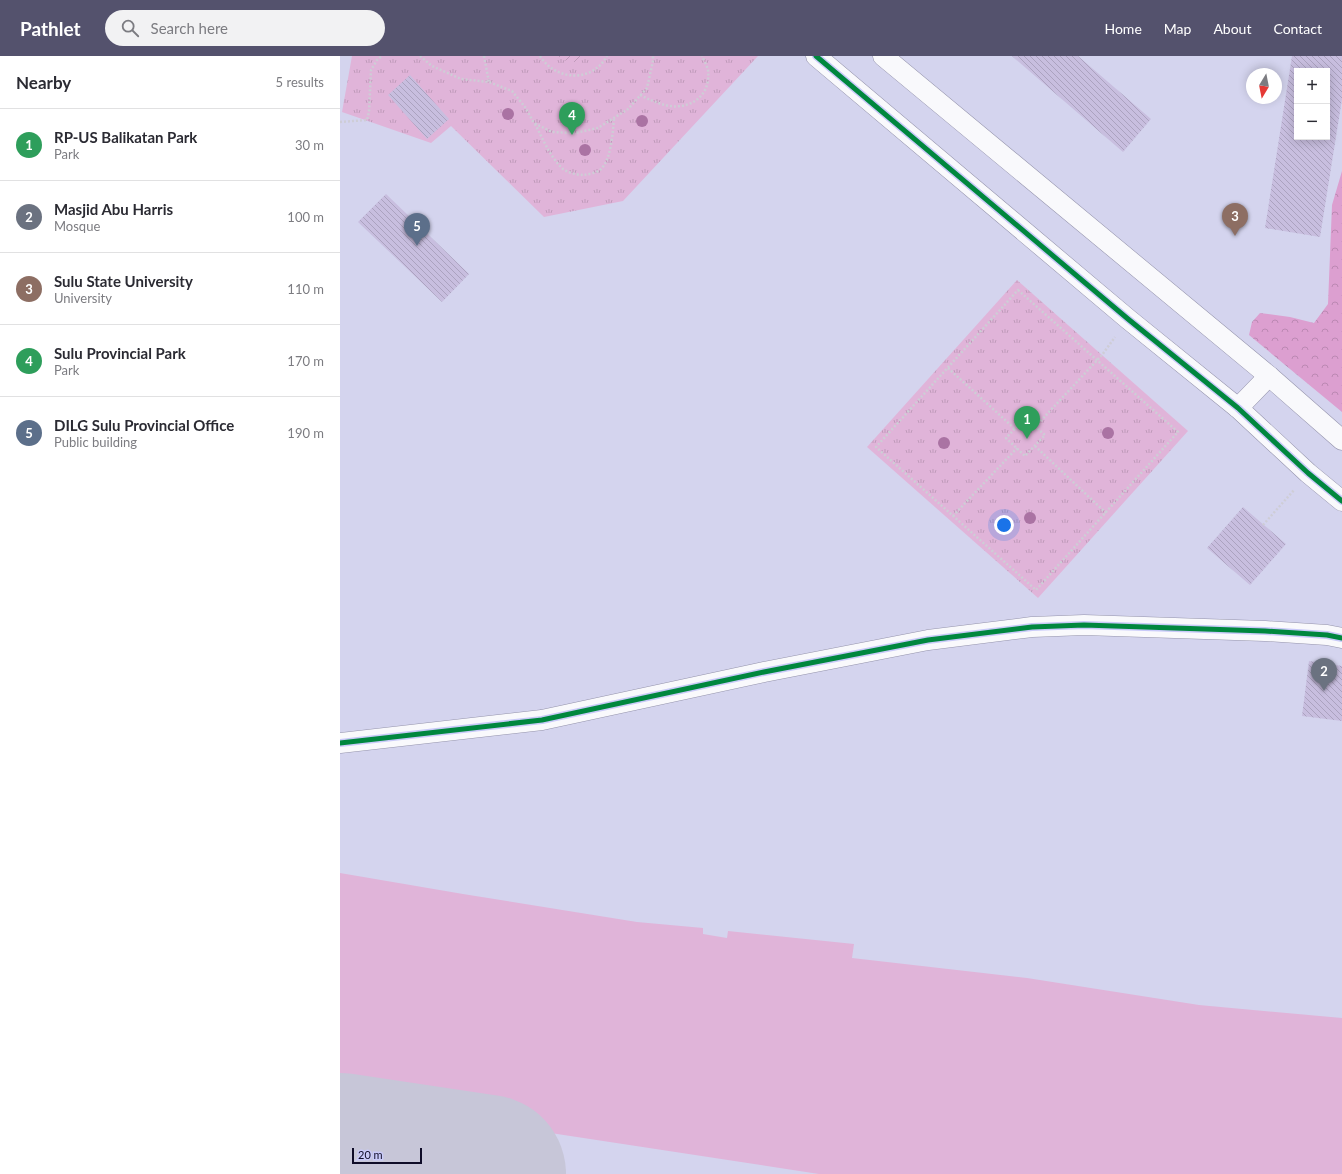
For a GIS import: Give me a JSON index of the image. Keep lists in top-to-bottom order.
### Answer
{
  "scale_bar": "20 m",
  "north": "bottom",
  "page": {
    "header": "Pathlet",
    "search": "Search here",
    "nav": [
      "Home",
      "Map",
      "About",
      "Contact"
    ],
    "heading": ["Nearby", "5 results"],
    "map_buttons": ["+", "−"],
    "pins": [
      "4",
      "3",
      "5",
      "1",
      "2"
    ],
    "list": [
      {
        "mark": "1",
        "name": "RP-US Balikatan Park",
        "note": "Park",
        "value": "30 m"
      },
      {
        "mark": "2",
        "name": "Masjid Abu Harris",
        "note": "Mosque",
        "value": "100 m"
      },
      {
        "mark": "3",
        "name": "Sulu State University",
        "note": "University",
        "value": "110 m"
      },
      {
        "mark": "4",
        "name": "Sulu Provincial Park",
        "note": "Park",
        "value": "170 m"
      },
      {
        "mark": "5",
        "name": "DILG Sulu Provincial Office",
        "note": "Public building",
        "value": "190 m"
      }
    ],
    "scale": "20 m"
  }
}
